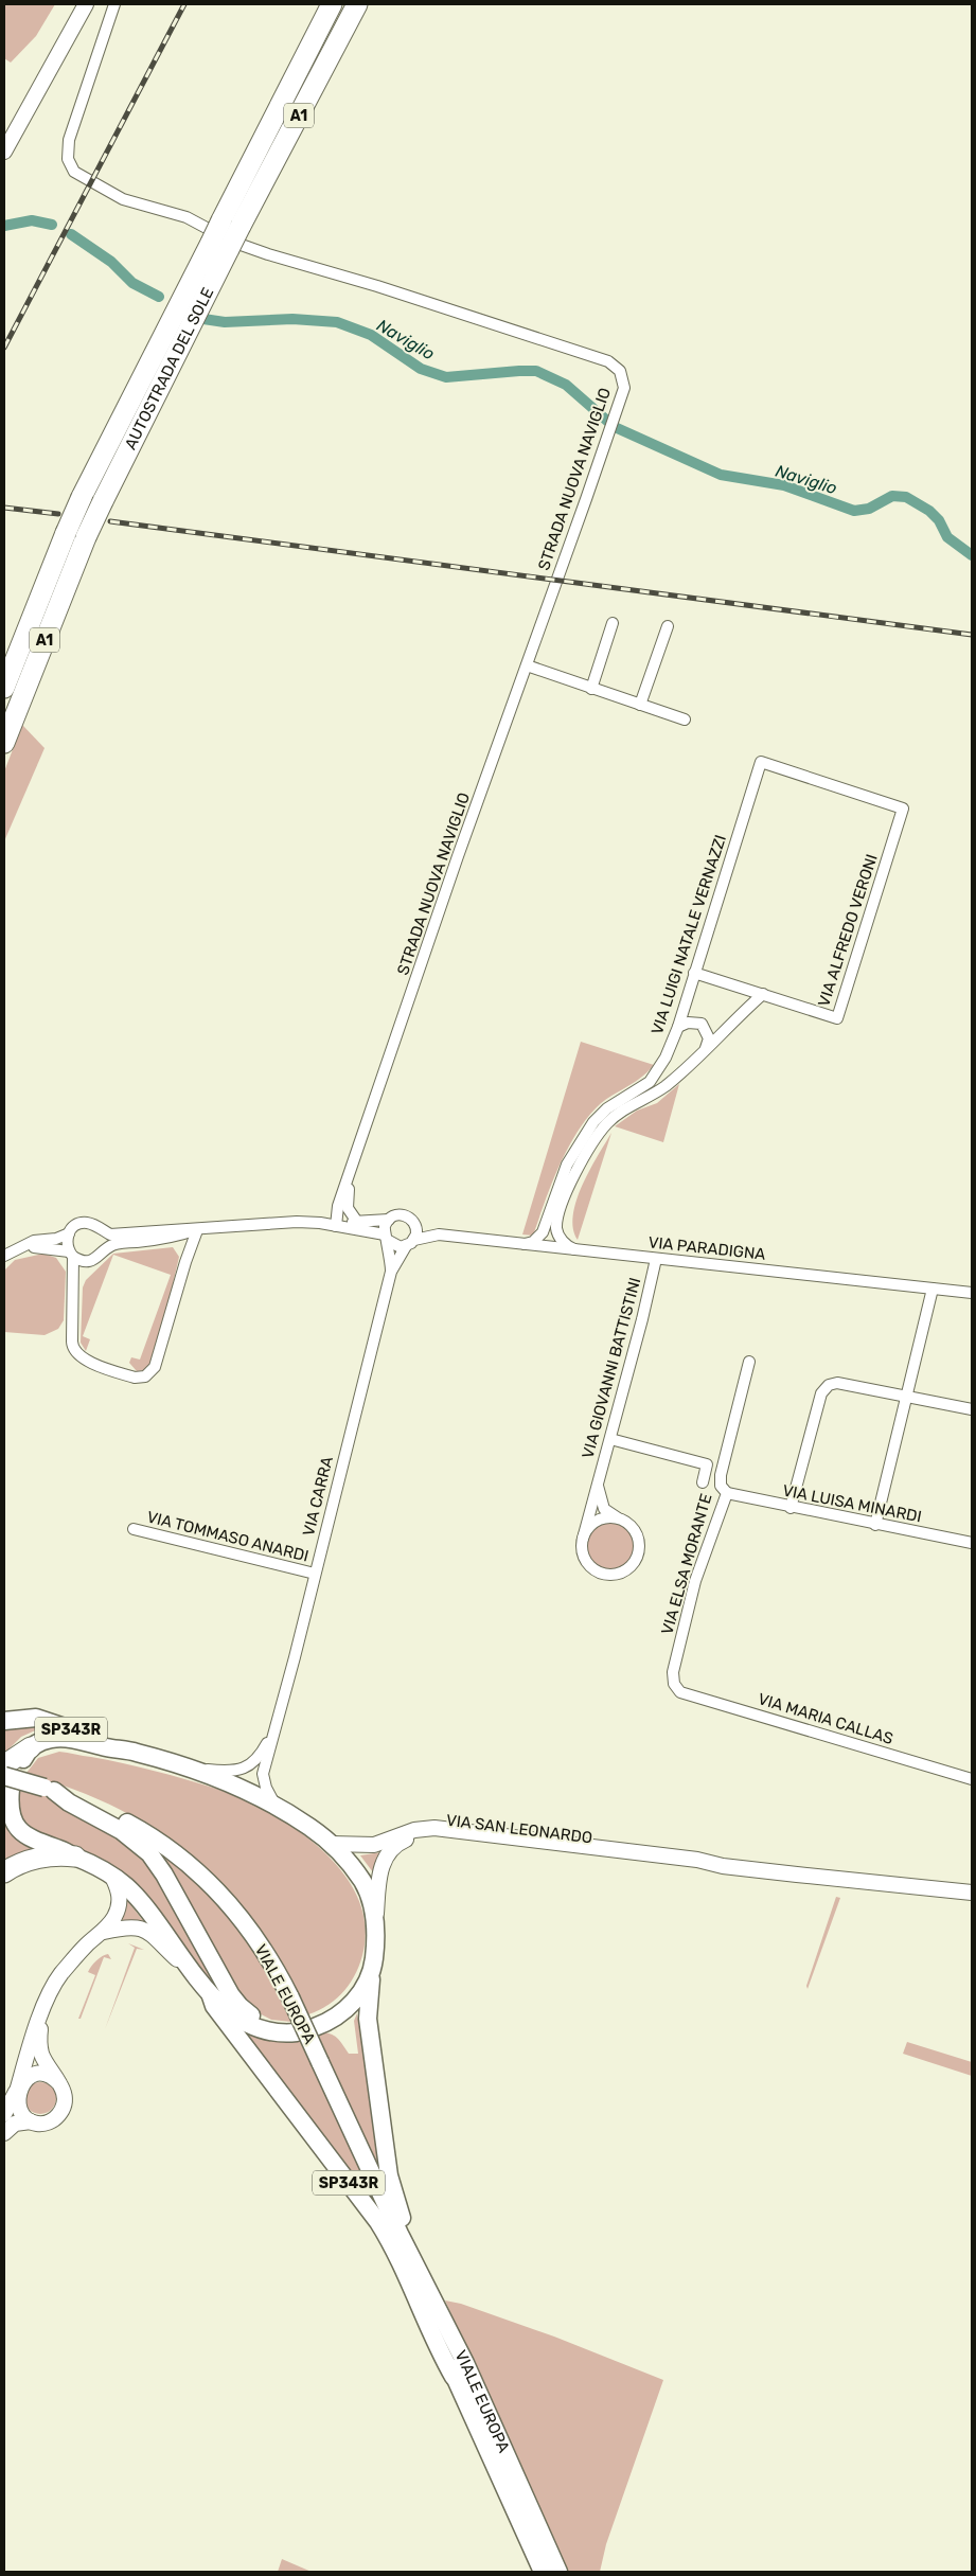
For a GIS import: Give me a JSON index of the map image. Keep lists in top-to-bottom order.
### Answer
{
  "streets": {
    "highway": ["A1", "AUTOSTRADA DEL SOLE"],
    "main road": ["SP343R", "VIA SAN LEONARDO", "VIALE EUROPA"],
    "street": [
      "STRADA NUOVA NAVIGLIO",
      "VIA ALFREDO VERONI",
      "VIA LUIGI NATALE VERNAZZI",
      "VIA PARADIGNA",
      "VIA GIOVANNI BATTISTINI",
      "VIA CARRA",
      "VIA LUISA MINARDI",
      "VIA TOMMASO ANARDI",
      "VIA ELSA MORANTE",
      "VIA MARIA CALLAS"
    ]
  },
  "crossings": [
    ["VIA ALFREDO VERONI", "VIA LUIGI NATALE VERNAZZI"],
    ["VIA LUIGI NATALE VERNAZZI", "VIA PARADIGNA"],
    ["VIA PARADIGNA", "VIA GIOVANNI BATTISTINI"],
    ["VIA CARRA", "VIA TOMMASO ANARDI"],
    ["VIA CARRA", "VIALE EUROPA"],
    ["VIA LUISA MINARDI", "VIA ELSA MORANTE"],
    ["VIA ELSA MORANTE", "VIA MARIA CALLAS"],
    ["SP343R", "VIALE EUROPA"],
    ["VIA SAN LEONARDO", "VIALE EUROPA"]
  ],
  "water": ["Naviglio"]
}
